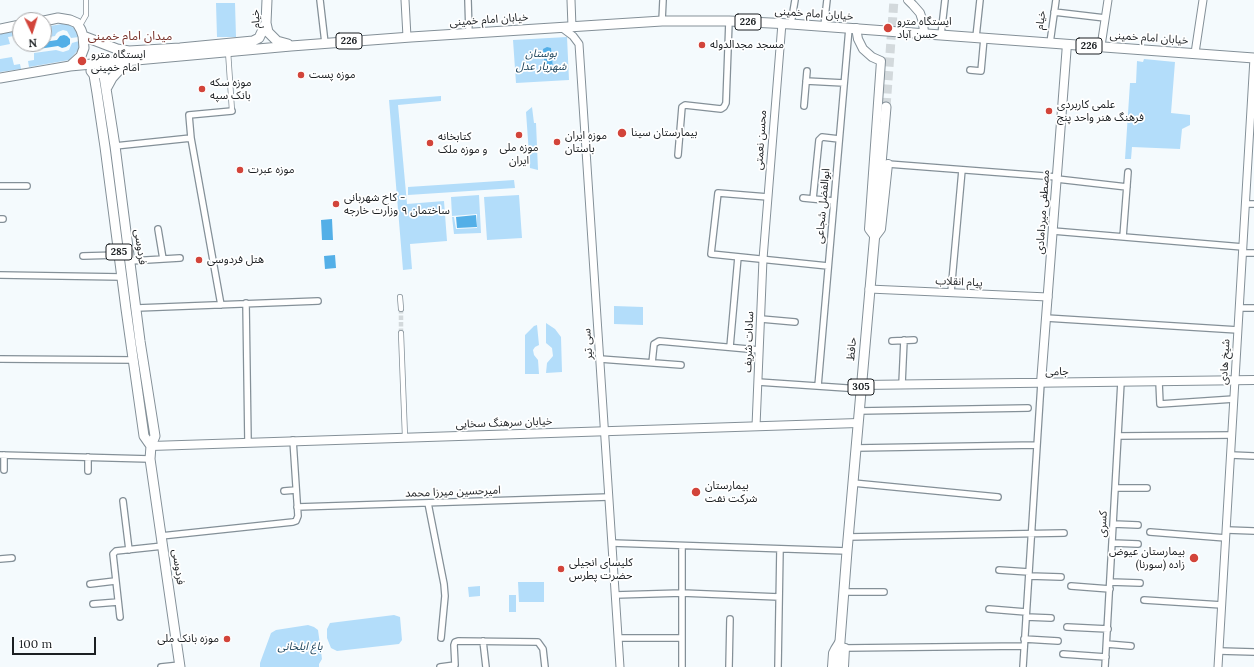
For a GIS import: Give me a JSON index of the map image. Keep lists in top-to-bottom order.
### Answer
{
  "streets": {
    "main road": [
      "خیابان امام خمینی",
      "خیام",
      "226",
      "مصطفی میردامادی",
      "فردوسی",
      "285",
      "حافظ",
      "جامی",
      "305",
      "خیابان سرهنگ سخایی"
    ],
    "street": [
      "محسن نعمتی",
      "ابوالفضل شجاعی",
      "پیام انقلاب",
      "سادات شریف",
      "سی تیر",
      "شیخ هادی",
      "امیرحسین میرزا محمد",
      "کسری"
    ]
  },
  "crossings": [
    ["خیابان امام خمینی", "خیام"],
    ["خیابان امام خمینی", "226"],
    ["خیابان امام خمینی", "محسن نعمتی"],
    ["خیابان امام خمینی", "ابوالفضل شجاعی"],
    ["خیابان امام خمینی", "مصطفی میردامادی"],
    ["خیابان امام خمینی", "سی تیر"],
    ["خیابان امام خمینی", "شیخ هادی"],
    ["خیابان امام خمینی", "305"],
    ["محسن نعمتی", "سادات شریف"],
    ["ابوالفضل شجاعی", "305"],
    ["مصطفی میردامادی", "پیام انقلاب"],
    ["مصطفی میردامادی", "جامی"],
    ["فردوسی", "خیابان سرهنگ سخایی"],
    ["پیام انقلاب", "حافظ"],
    ["سادات شریف", "خیابان سرهنگ سخایی"],
    ["سی تیر", "خیابان سرهنگ سخایی"],
    ["سی تیر", "امیرحسین میرزا محمد"],
    ["حافظ", "جامی"],
    ["حافظ", "305"],
    ["حافظ", "خیابان سرهنگ سخایی"],
    ["شیخ هادی", "جامی"],
    ["جامی", "کسری"]
  ],
  "districts": ["میدان امام خمینی"],
  "parks": ["بوستان شهریار عدل", "باغ ایلخانی"],
  "places": [
    "ایستگاه مترو حسن آباد",
    "مسجد مجدالدوله",
    "ایستگاه مترو امام خمینی",
    "موزه پست",
    "موزه سکه بانک سپه",
    "علمی کاربردی فرهنگ هنر واحد پنج",
    "بیمارستان سینا",
    "موزه ملی ایران",
    "موزه ایران باستان",
    "کتابخانه و موزه ملک",
    "موزه عبرت",
    "کاخ شهربانی - ساختمان ۹ وزارت خارجه",
    "هتل فردوسی",
    "بیمارستان شرکت نفت",
    "بیمارستان عیوض زاده (سورنا)",
    "کلیسای انجیلی حضرت پطرس",
    "موزه بانک ملی"
  ],
  "scale_bar": "100 m",
  "north": "bottom"
}
